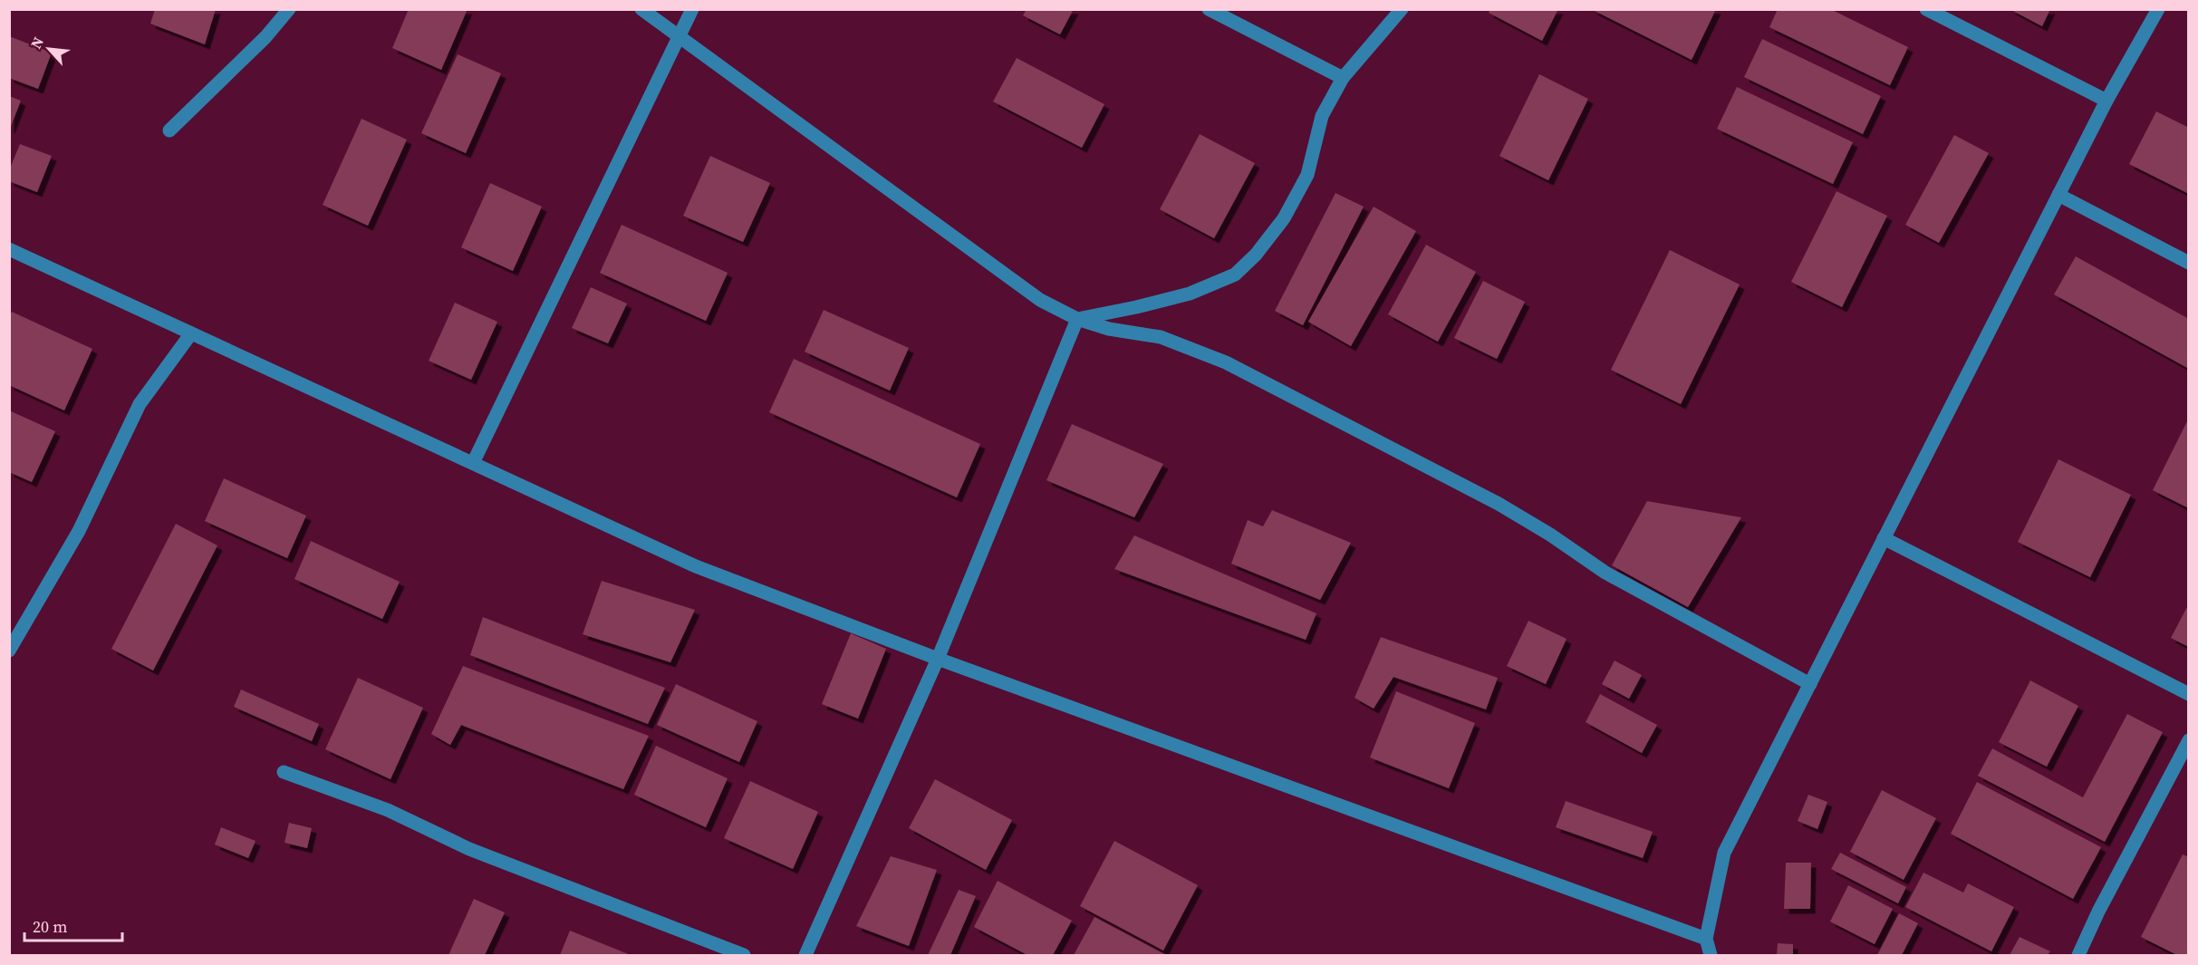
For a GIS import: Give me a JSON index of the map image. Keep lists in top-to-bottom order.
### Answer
{
  "scale_bar": "20 m",
  "north": "top left"
}
